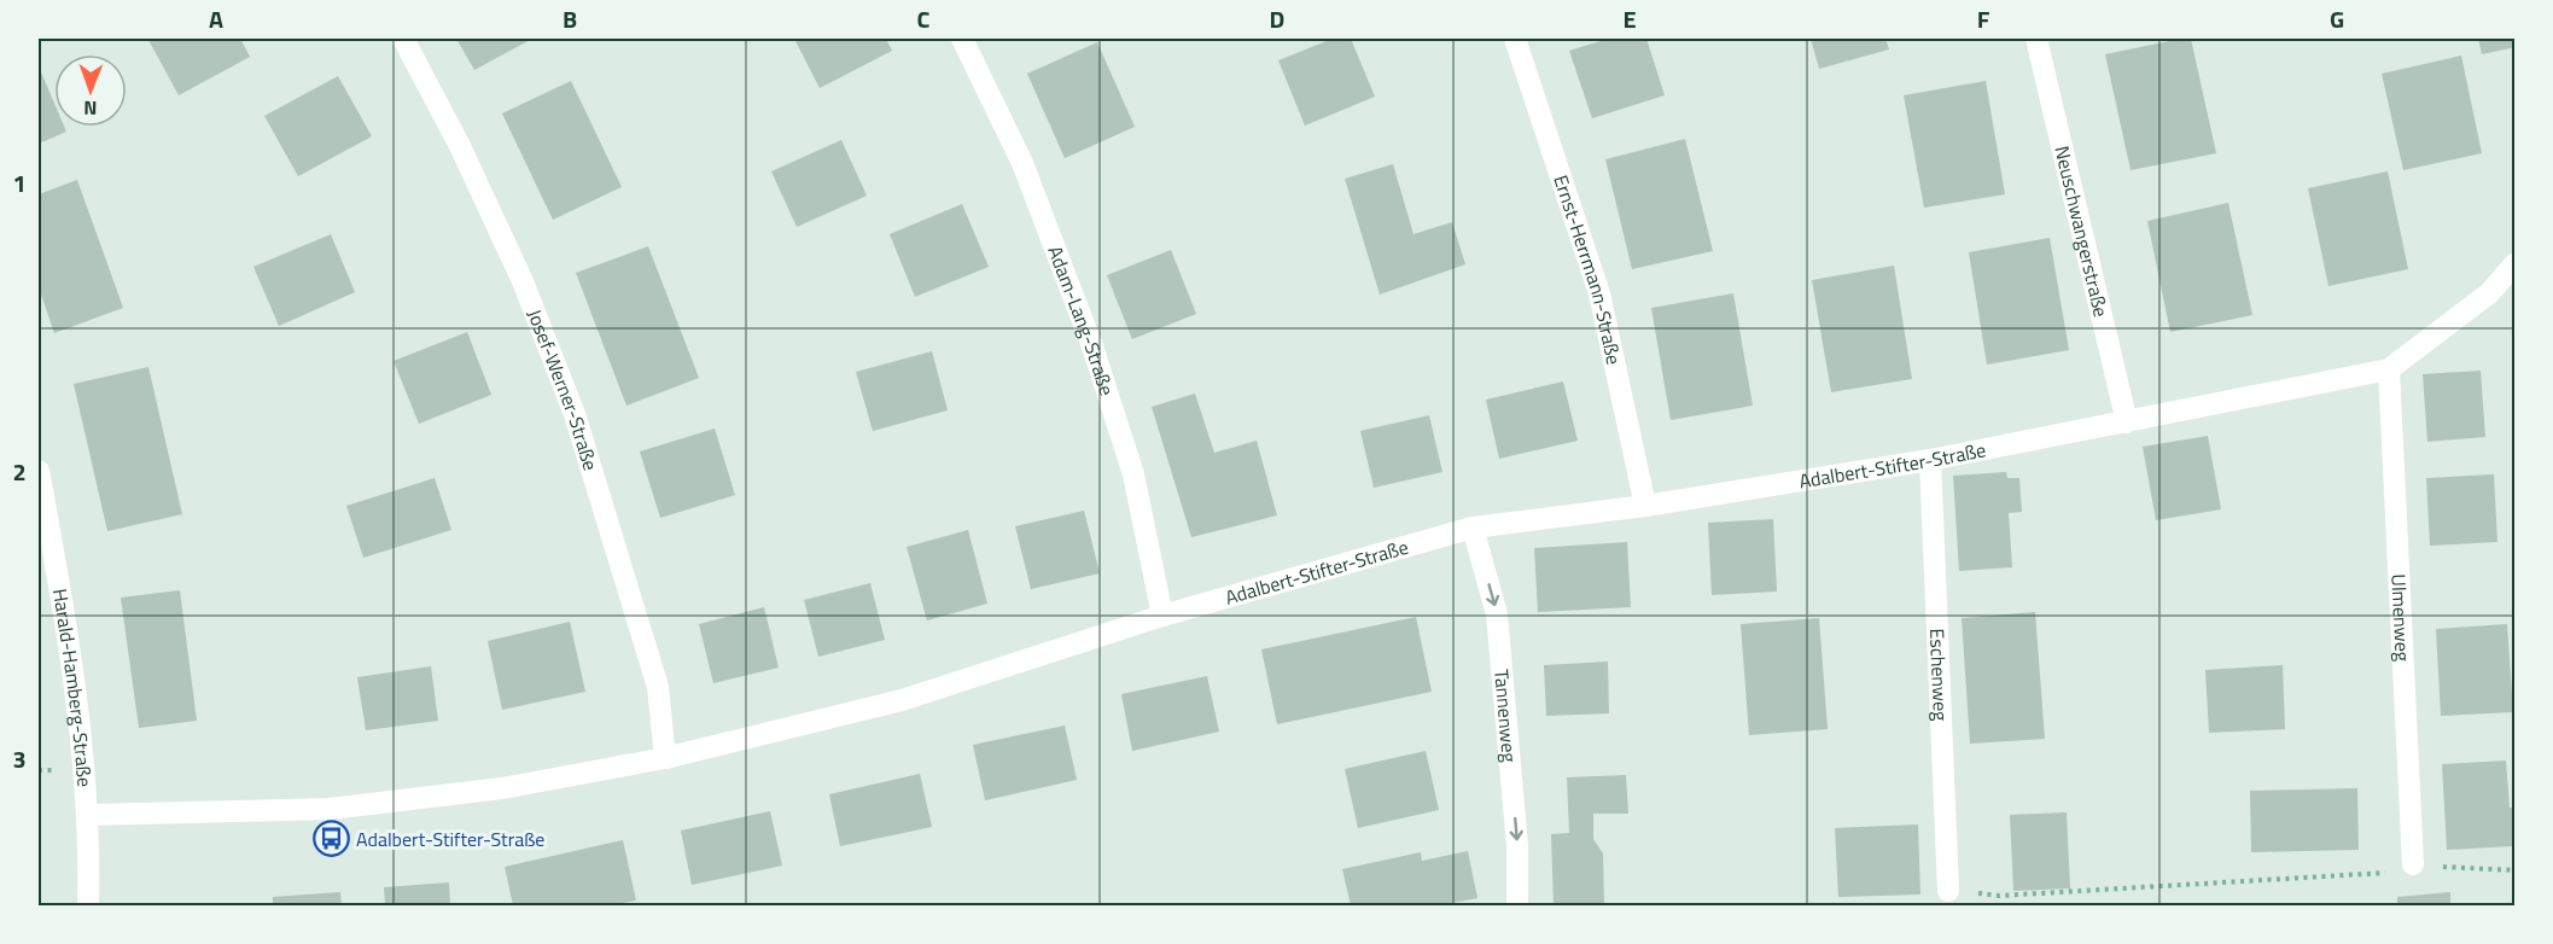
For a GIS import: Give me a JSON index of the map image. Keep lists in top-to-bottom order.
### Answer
{
  "streets": {
    "street": [
      "Neuschwangerstraße",
      "Ernst-Herrmann-Straße",
      "Adam-Lang-Straße",
      "Josef-Werner-Straße",
      "Adalbert-Stifter-Straße",
      "Ulmenweg",
      "Eschenweg",
      "Harald-Hamberg-Straße",
      "Tannenweg"
    ]
  },
  "crossings": [
    ["Neuschwangerstraße", "Adalbert-Stifter-Straße"],
    ["Ernst-Herrmann-Straße", "Adalbert-Stifter-Straße"],
    ["Adam-Lang-Straße", "Adalbert-Stifter-Straße"],
    ["Josef-Werner-Straße", "Adalbert-Stifter-Straße"],
    ["Adalbert-Stifter-Straße", "Ulmenweg"],
    ["Adalbert-Stifter-Straße", "Eschenweg"],
    ["Adalbert-Stifter-Straße", "Harald-Hamberg-Straße"],
    ["Adalbert-Stifter-Straße", "Tannenweg"]
  ],
  "one_way": ["Tannenweg"],
  "places": {
    "bus stop": ["Adalbert-Stifter-Straße"]
  },
  "north": "bottom",
  "grid": {
    "columns": [
      "A",
      "B",
      "C",
      "D",
      "E",
      "F",
      "G"
    ],
    "rows": ["1", "2", "3"]
  }
}
